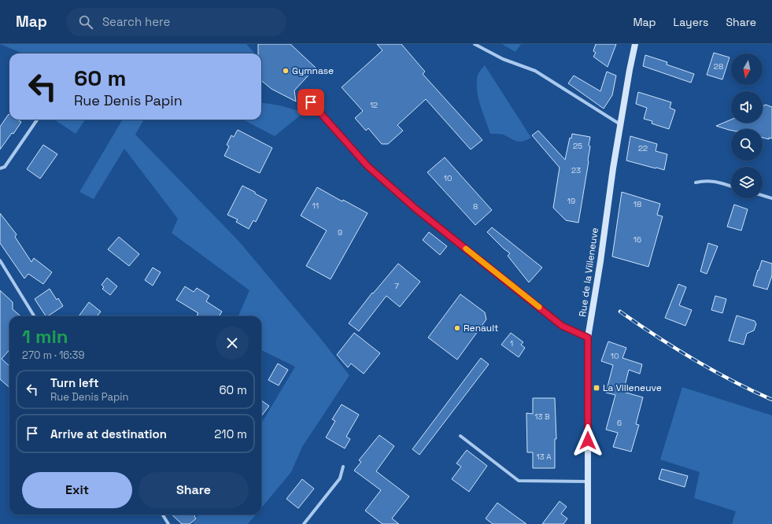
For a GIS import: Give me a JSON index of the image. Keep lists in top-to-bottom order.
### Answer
{
  "streets": {
    "main road": ["Rue de la Villeneuve"]
  },
  "places": {
    "other": ["Gymnase", "Renault"],
    "transit": ["La Villeneuve"]
  },
  "house_numbers": [
    "28",
    "12",
    "25",
    "22",
    "23",
    "10",
    "19",
    "18",
    "11",
    "8",
    "9",
    "16",
    "7",
    "1",
    "10",
    "13 B",
    "6",
    "13 A"
  ],
  "north": "bottom",
  "page": {
    "header": "Map",
    "search": "Search here",
    "nav": ["Map", "Layers", "Share"],
    "turn": ["60 m", "Rue Denis Papin"],
    "heading": ["1 min", "270 m · 16:39"],
    "list": [
      {
        "name": "Turn left",
        "note": "Rue Denis Papin",
        "value": "60 m"
      },
      {
        "name": "Arrive at destination",
        "value": "210 m"
      }
    ],
    "buttons": ["Exit", "Share"]
  }
}
